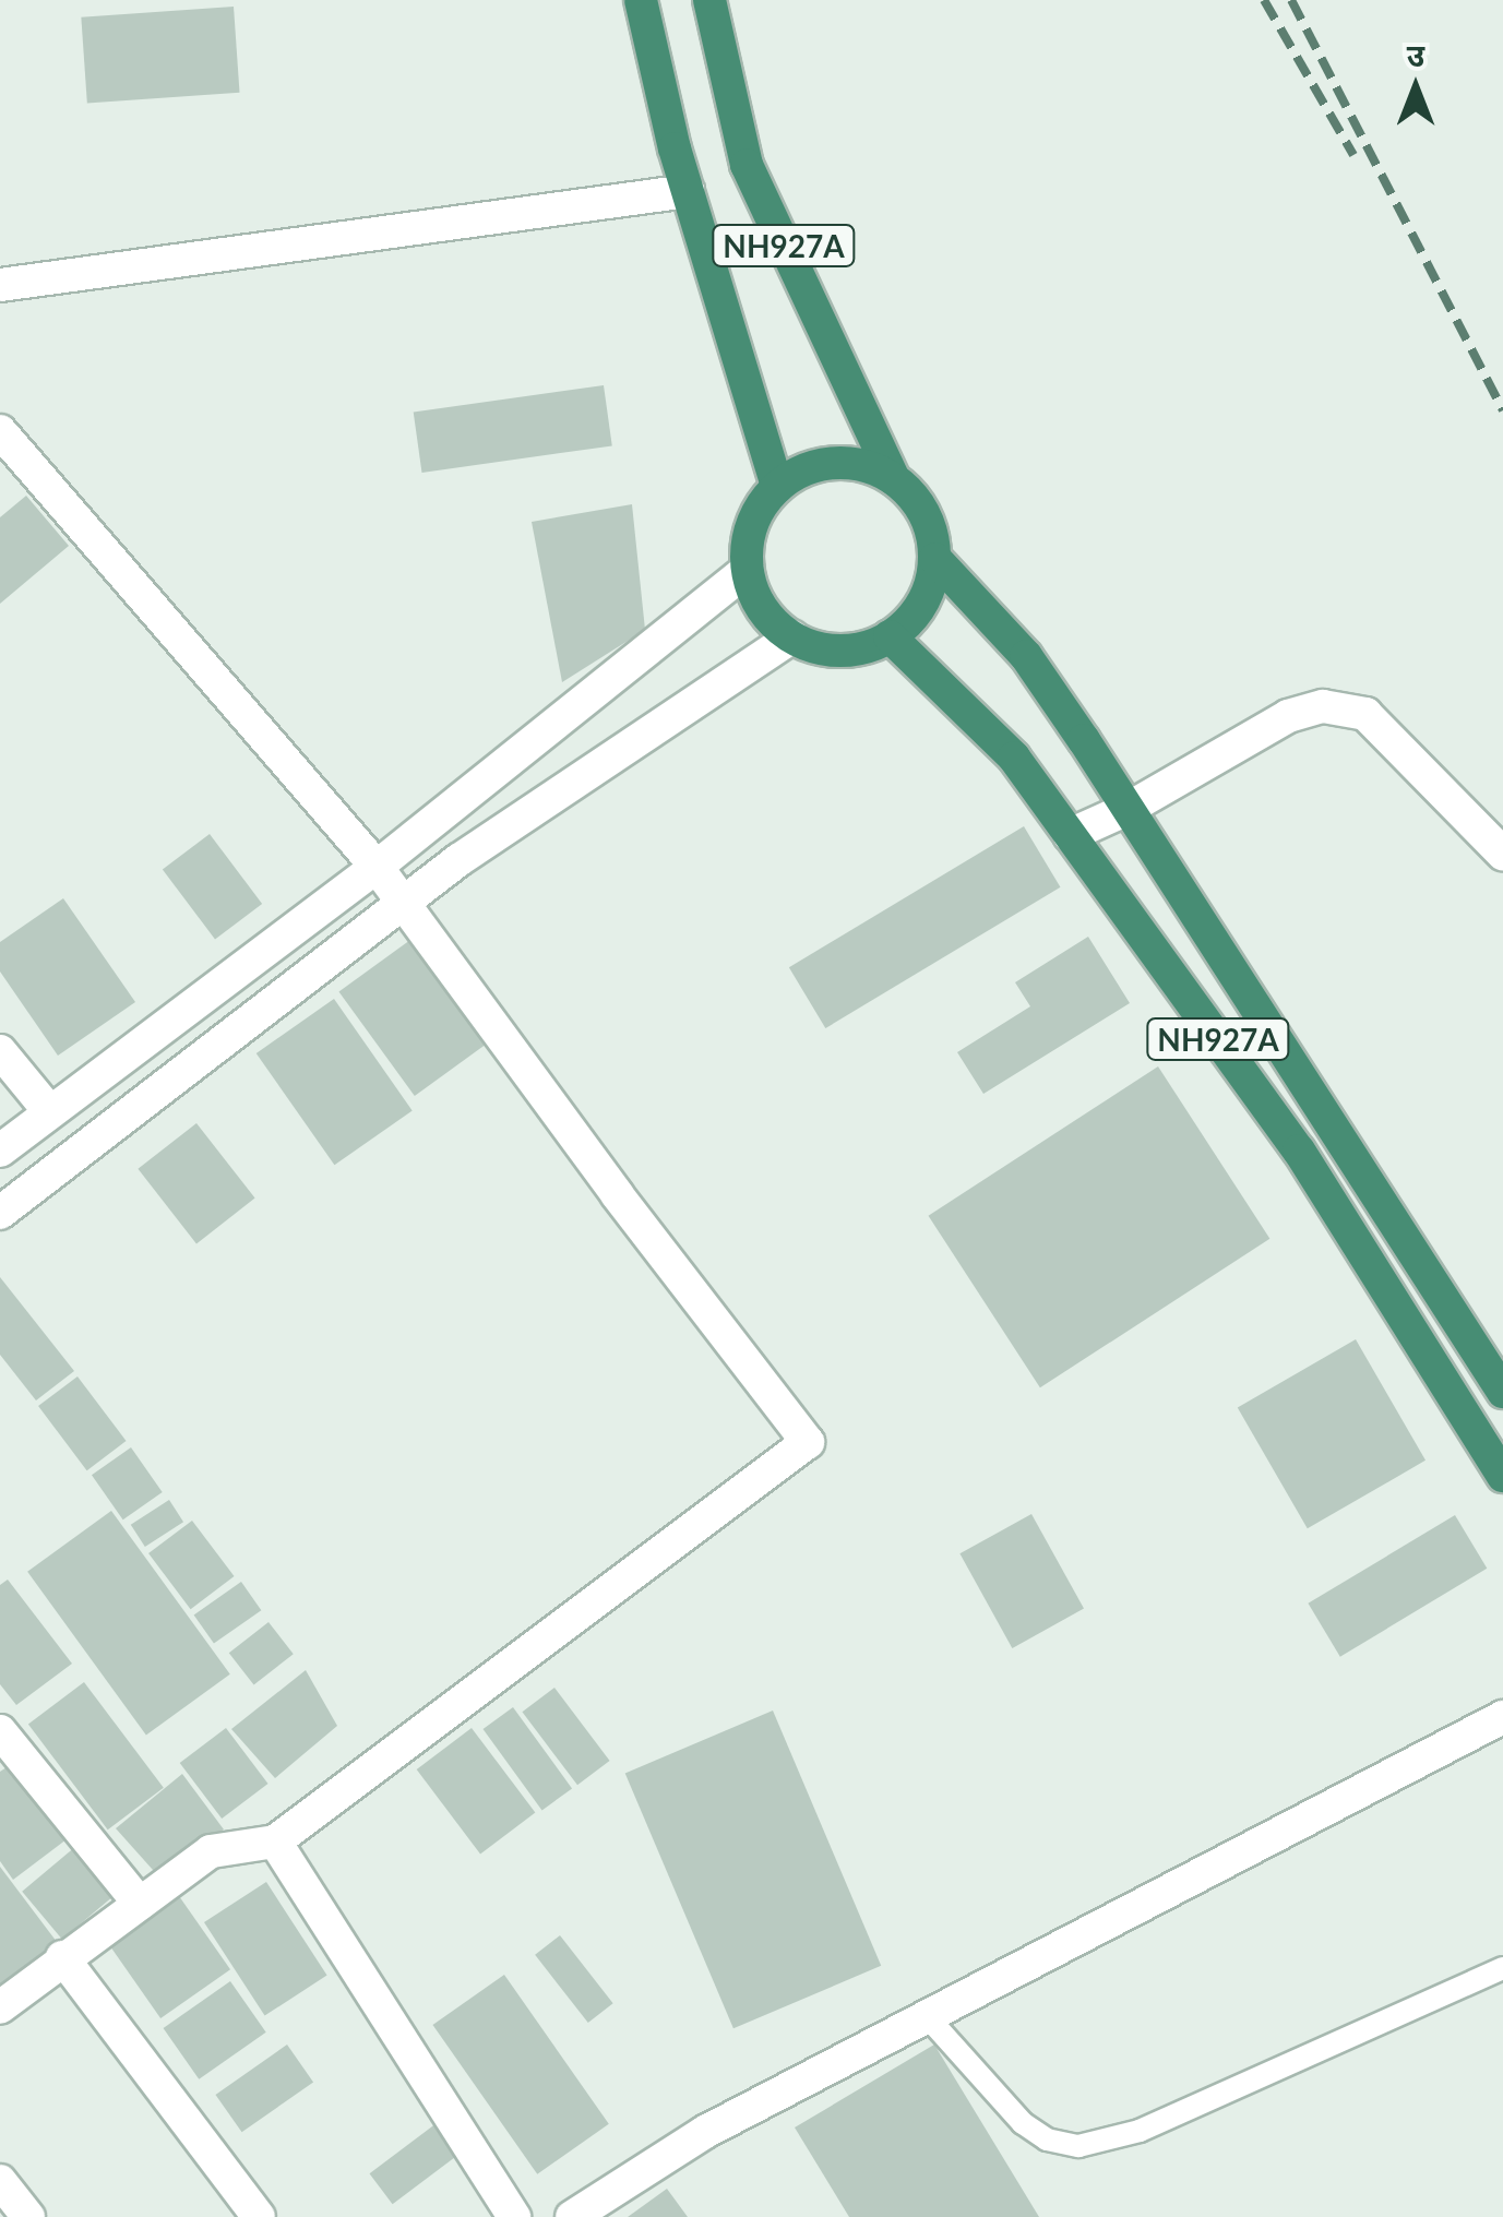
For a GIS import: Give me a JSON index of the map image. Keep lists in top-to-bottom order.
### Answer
{
  "streets": {
    "highway": ["NH927A"]
  },
  "north": "top"
}
